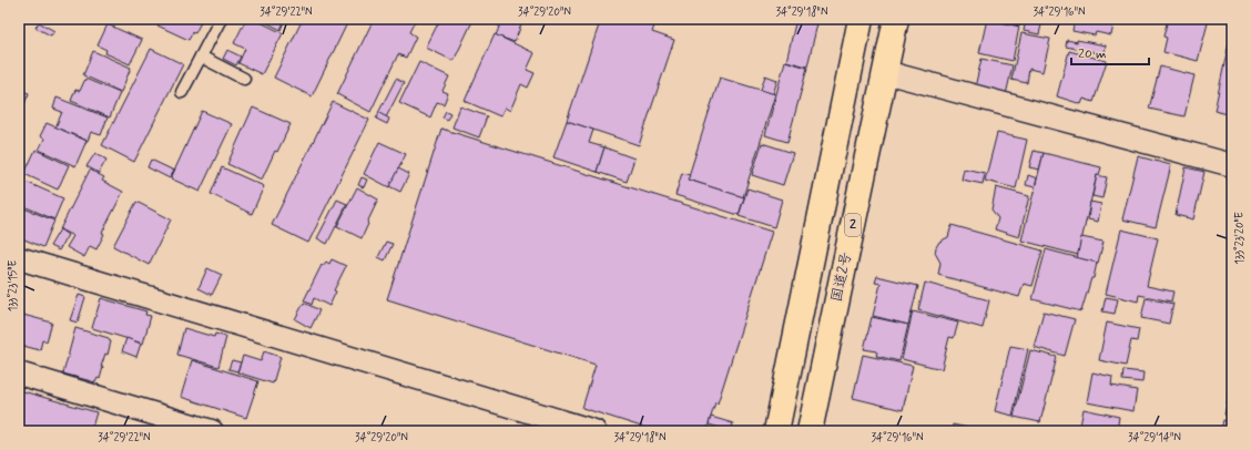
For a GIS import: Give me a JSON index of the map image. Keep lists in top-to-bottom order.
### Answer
{
  "streets": {
    "highway": ["2", "国道2号"]
  },
  "scale_bar": "20 m",
  "coordinates": [
    "34°29'22\"N",
    "34°29'20\"N",
    "34°29'18\"N",
    "34°29'16\"N",
    "133°23'20\"E",
    "133°23'15\"E",
    "34°29'14\"N"
  ]
}
